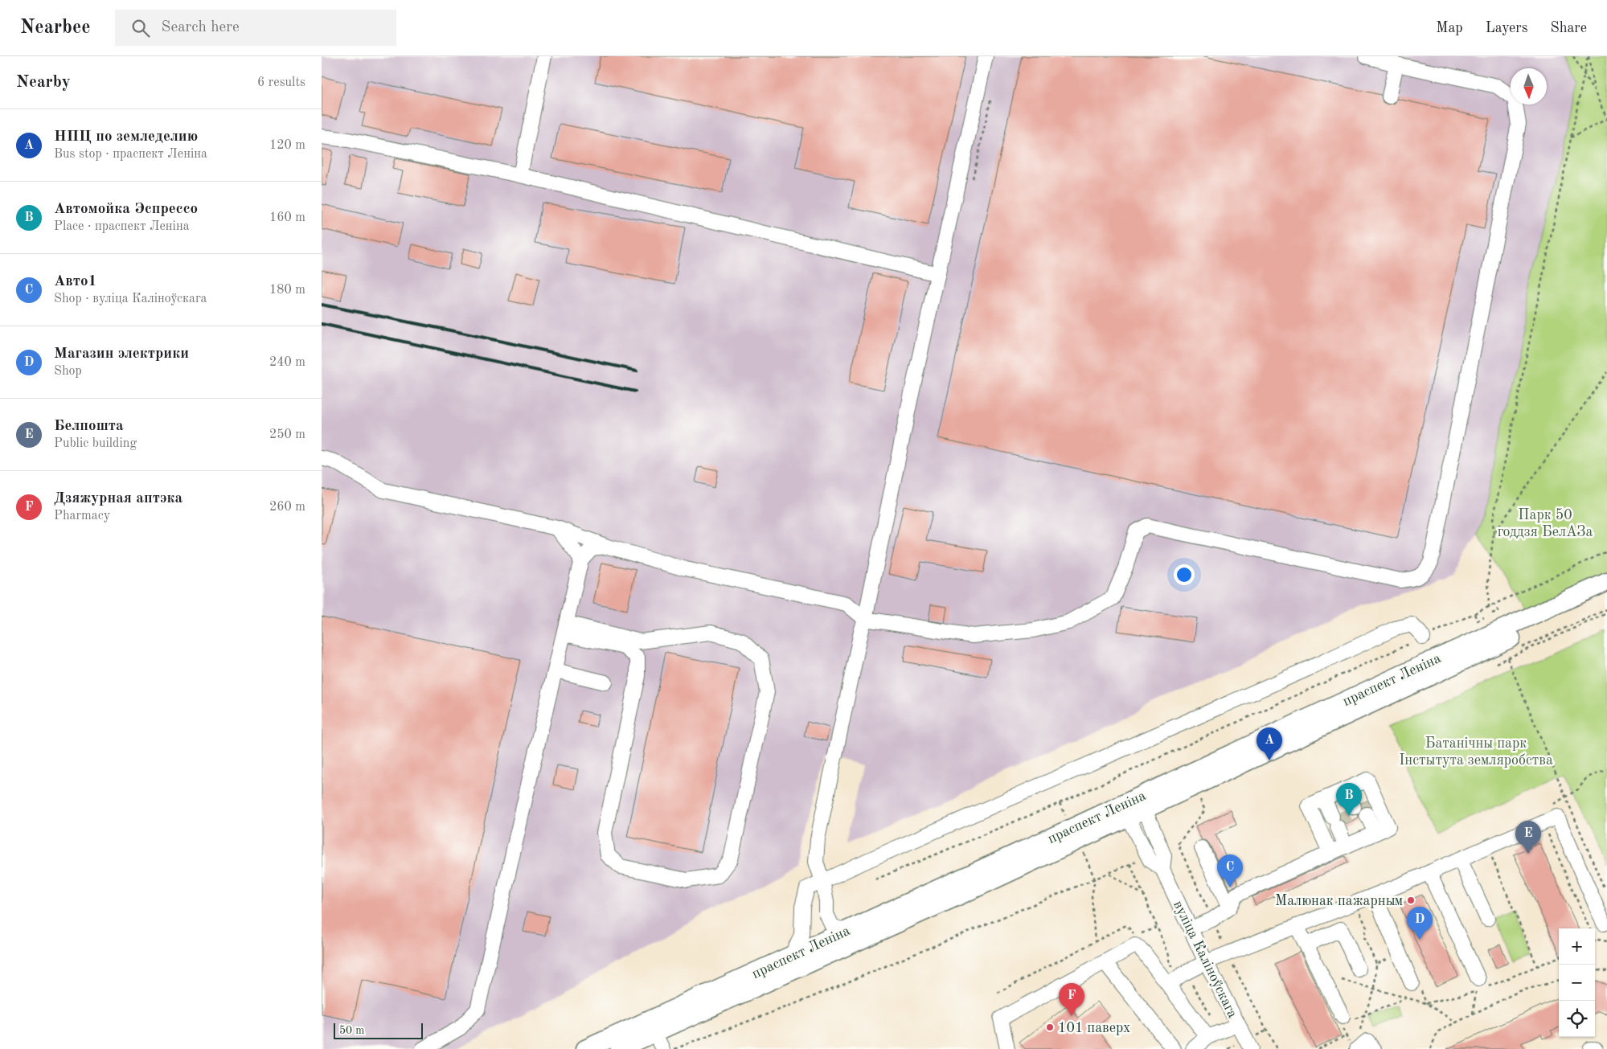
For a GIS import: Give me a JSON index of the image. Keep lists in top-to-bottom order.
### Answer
{
  "streets": {
    "main road": ["праспект Леніна"],
    "street": ["вуліца Каліноўскага"]
  },
  "crossings": [
    ["праспект Леніна", "вуліца Каліноўскага"]
  ],
  "parks": ["Парк 50 годдзя БелАЗа", "Батанічны парк Інстытута земляробства"],
  "places": ["Малюнак пажарным", "101 паверх"],
  "scale_bar": "50 m",
  "north": "bottom",
  "page": {
    "header": "Nearbee",
    "search": "Search here",
    "nav": ["Map", "Layers", "Share"],
    "heading": ["Nearby", "6 results"],
    "list": [
      {
        "mark": "A",
        "name": "НПЦ по земледелию",
        "note": "Bus stop · праспект Леніна",
        "value": "120 m"
      },
      {
        "mark": "B",
        "name": "Автомойка Эспрессо",
        "note": "Place · праспект Леніна",
        "value": "160 m"
      },
      {
        "mark": "C",
        "name": "Авто1",
        "note": "Shop · вуліца Каліноўскага",
        "value": "180 m"
      },
      {
        "mark": "D",
        "name": "Магазин электрики",
        "note": "Shop",
        "value": "240 m"
      },
      {
        "mark": "E",
        "name": "Белпошта",
        "note": "Public building",
        "value": "250 m"
      },
      {
        "mark": "F",
        "name": "Дзяжурная аптэка",
        "note": "Pharmacy",
        "value": "260 m"
      }
    ],
    "pins": [
      "A",
      "B",
      "E",
      "C",
      "D",
      "F"
    ],
    "map_buttons": ["+", "−"],
    "scale": "50 m"
  }
}
